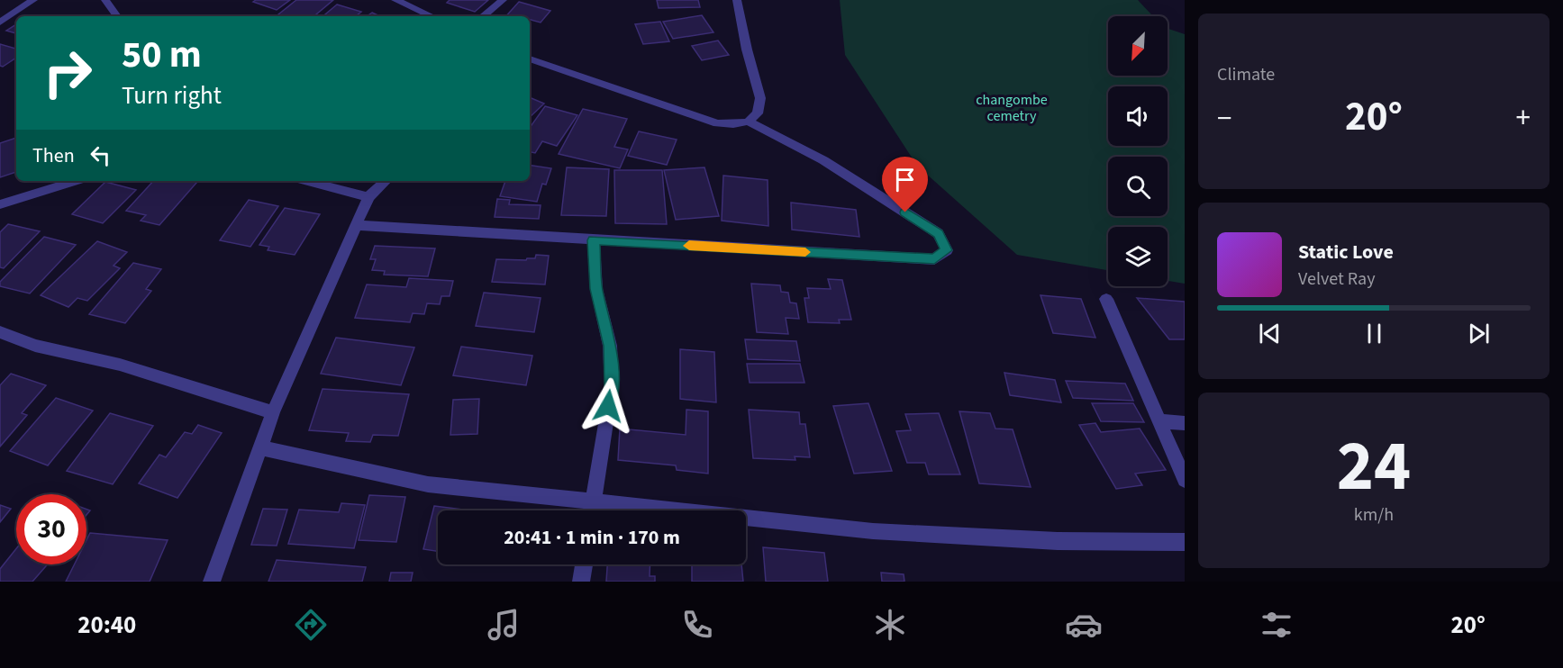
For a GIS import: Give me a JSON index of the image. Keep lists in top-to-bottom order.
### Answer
{
  "parks": ["changombe cemetry"],
  "north": "bottom left",
  "page": {
    "tile": [
      "Climate",
      ["24", "km/h"]
    ],
    "turn": ["50 m", "Turn right"],
    "heat": ["−", "20°", "+"],
    "then": "Then",
    "song": ["Static Love", "Velvet Ray"],
    "limit": "30",
    "trip": "20:41 · 1 min · 170 m",
    "tabs": ["20:40", "20°"]
  }
}
